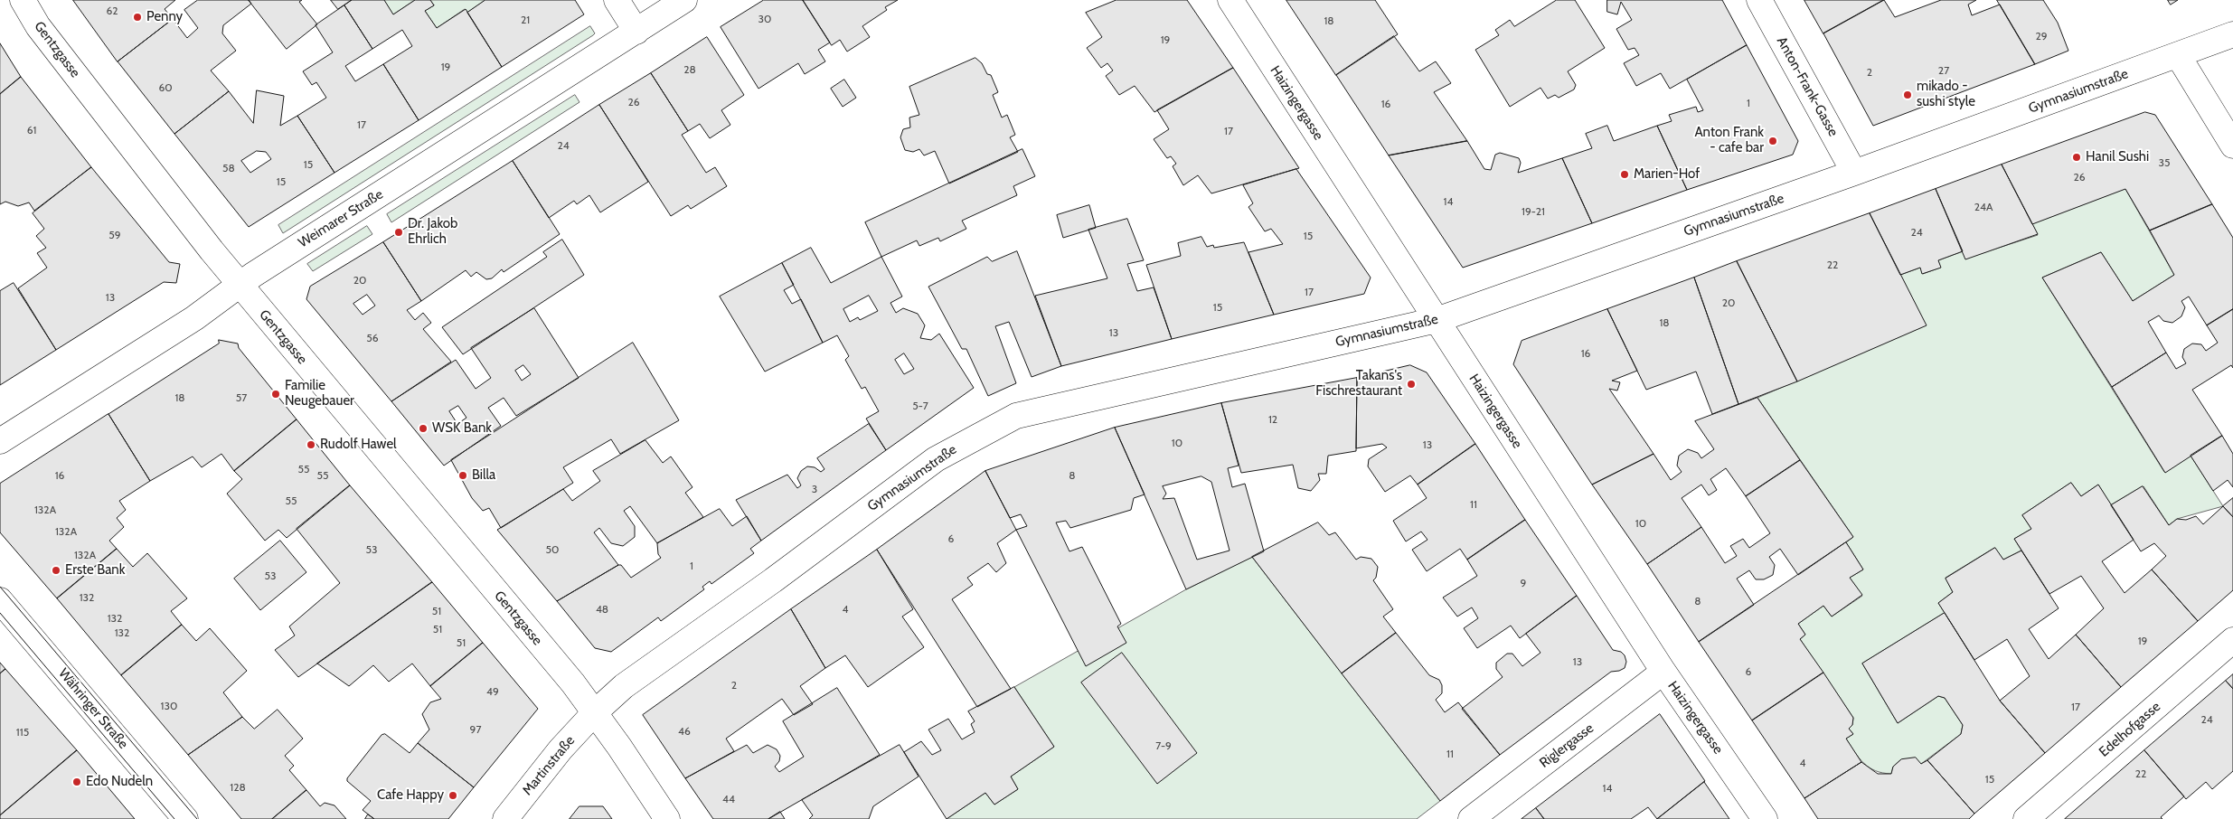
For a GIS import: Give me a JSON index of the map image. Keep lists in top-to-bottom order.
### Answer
{
  "streets": {
    "street": [
      "Gentzgasse",
      "Anton-Frank-Gasse",
      "Gymnasiumstraße",
      "Haizingergasse",
      "Weimarer Straße",
      "Währinger Straße",
      "Edelhofgasse",
      "Riglergasse",
      "Martinstraße"
    ]
  },
  "crossings": [
    ["Gentzgasse", "Gymnasiumstraße"],
    ["Gentzgasse", "Weimarer Straße"],
    ["Gentzgasse", "Martinstraße"],
    ["Anton-Frank-Gasse", "Gymnasiumstraße"],
    ["Gymnasiumstraße", "Haizingergasse"],
    ["Gymnasiumstraße", "Martinstraße"],
    ["Haizingergasse", "Riglergasse"]
  ],
  "places": [
    "Penny",
    "mikado - sushi style",
    "Anton Frank - cafe bar",
    "Hanil Sushi",
    "Marien-Hof",
    "Dr. Jakob Ehrlich",
    "Takans's Fischrestaurant",
    "Familie Neugebauer",
    "WSK Bank",
    "Rudolf Hawel",
    "Billa",
    "Erste Bank",
    "Edo Nudeln",
    "Cafe Happy"
  ],
  "house_numbers": [
    "62",
    "30",
    "21",
    "18",
    "29",
    "19",
    "19",
    "28",
    "27",
    "2",
    "60",
    "26",
    "1",
    "16",
    "17",
    "61",
    "17",
    "24",
    "35",
    "15",
    "58",
    "26",
    "15",
    "14",
    "24A",
    "19-21",
    "24",
    "59",
    "15",
    "22",
    "20",
    "17",
    "13",
    "20",
    "15",
    "18",
    "13",
    "56",
    "16",
    "18",
    "57",
    "5-7",
    "12",
    "10",
    "13",
    "55",
    "16",
    "55",
    "8",
    "3",
    "55",
    "11",
    "132A",
    "10",
    "132A",
    "6",
    "53",
    "50",
    "132A",
    "1",
    "53",
    "9",
    "132",
    "8",
    "48",
    "4",
    "51",
    "132",
    "51",
    "132",
    "19",
    "51",
    "13",
    "6",
    "2",
    "49",
    "130",
    "17",
    "24",
    "97",
    "46",
    "115",
    "7-9",
    "11",
    "4",
    "22",
    "15",
    "128",
    "14",
    "44"
  ]
}
